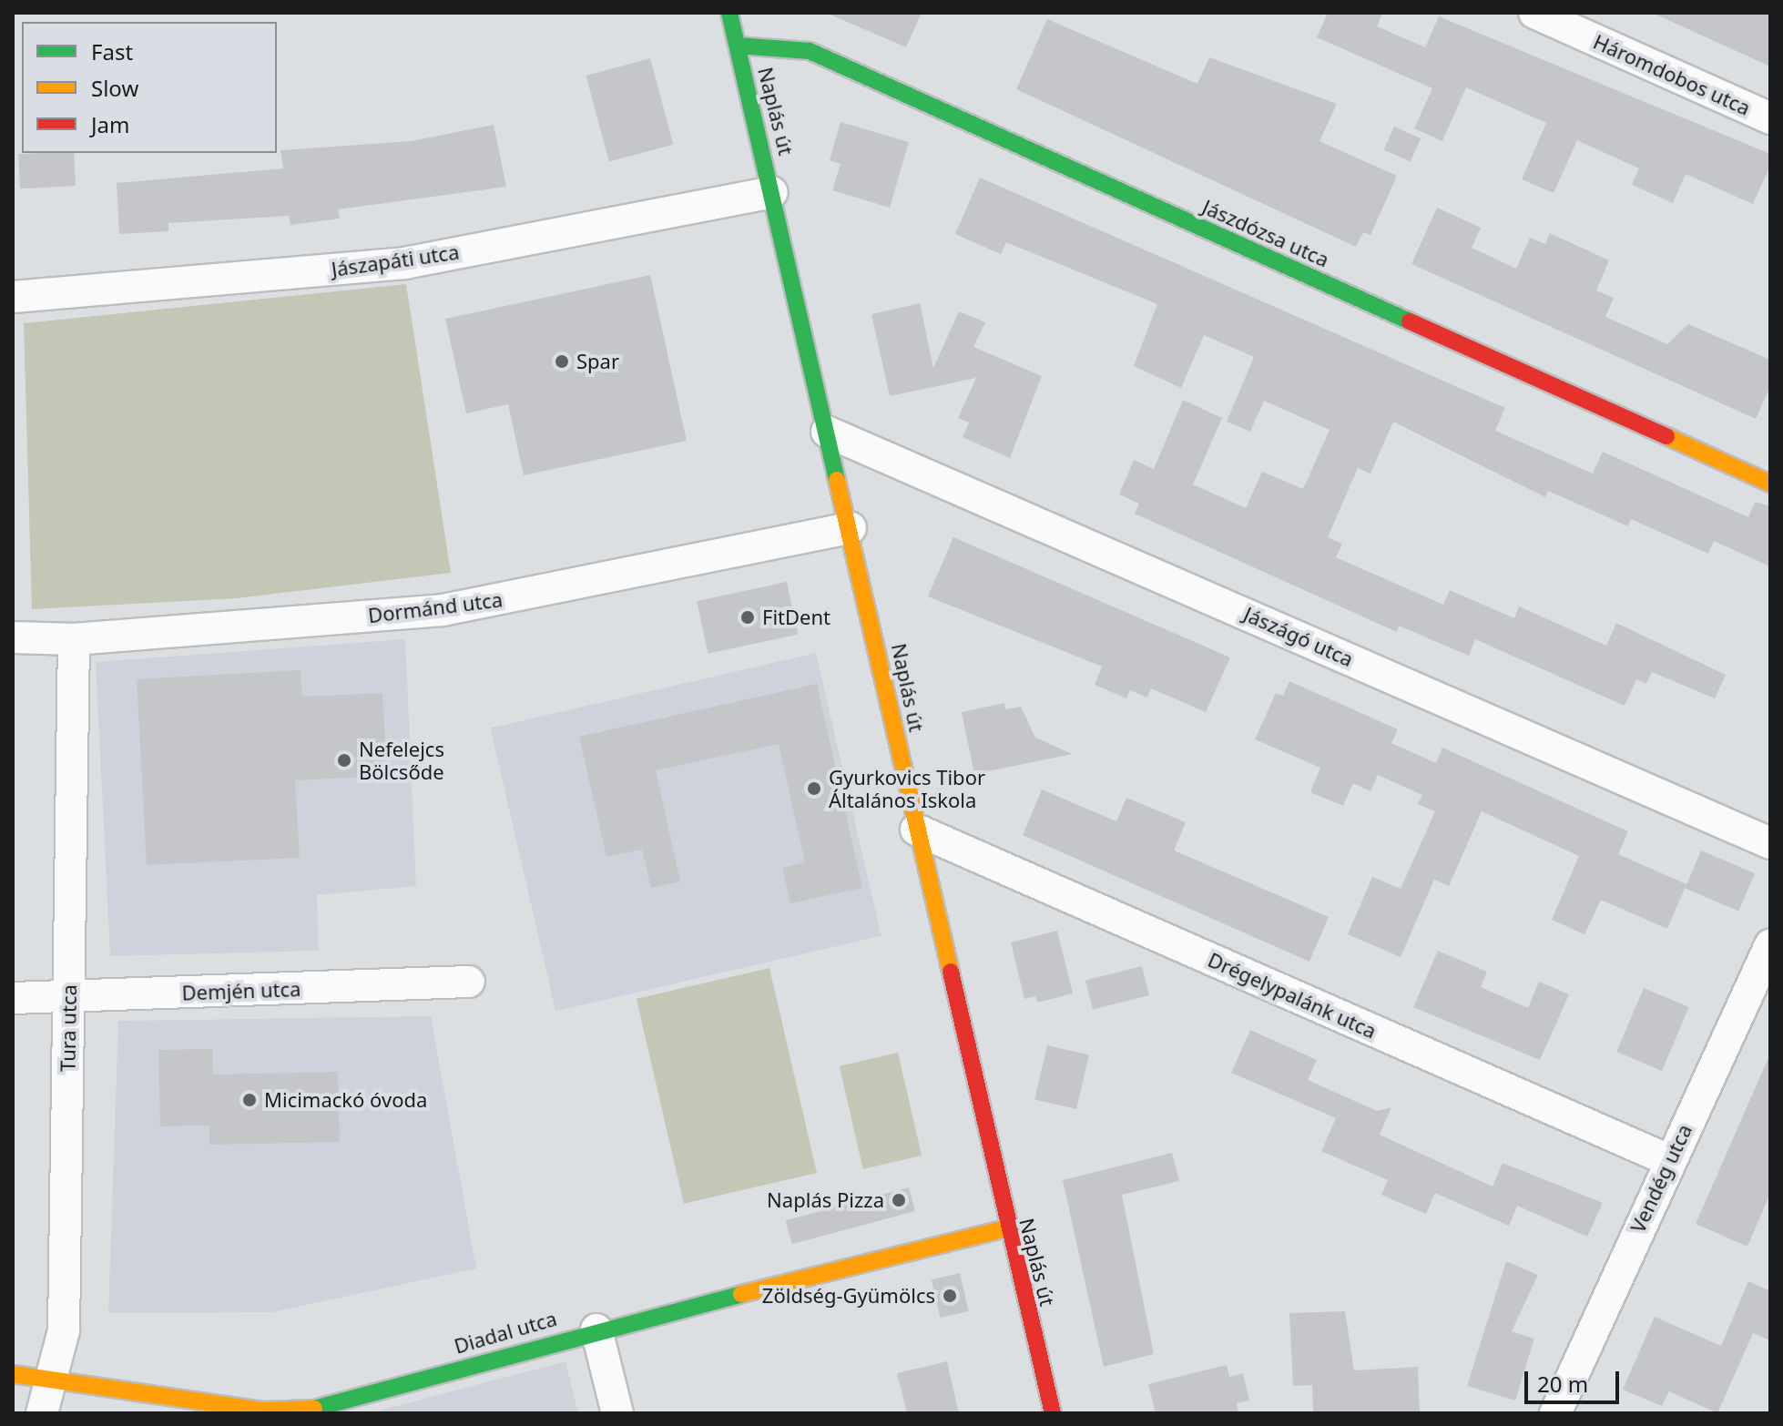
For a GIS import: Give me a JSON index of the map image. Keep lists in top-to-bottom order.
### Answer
{
  "streets": {
    "street": [
      "Háromdobos utca",
      "Naplás út",
      "Jászdózsa utca",
      "Jászapáti utca",
      "Dormánd utca",
      "Jászágó utca",
      "Demjén utca",
      "Drégelypalánk utca",
      "Tura utca",
      "Vendég utca",
      "Diadal utca"
    ]
  },
  "crossings": [
    ["Naplás út", "Jászdózsa utca"],
    ["Naplás út", "Jászapáti utca"],
    ["Naplás út", "Dormánd utca"],
    ["Naplás út", "Jászágó utca"],
    ["Naplás út", "Drégelypalánk utca"],
    ["Naplás út", "Diadal utca"],
    ["Dormánd utca", "Tura utca"],
    ["Demjén utca", "Tura utca"],
    ["Drégelypalánk utca", "Vendég utca"],
    ["Tura utca", "Diadal utca"]
  ],
  "places": [
    "Spar",
    "FitDent",
    "Nefelejcs Bölcsőde",
    "Gyurkovics Tibor Általános Iskola",
    "Micimackó óvoda",
    "Naplás Pizza",
    "Zöldség-Gyümölcs"
  ],
  "legend": ["Fast", "Slow", "Jam"],
  "scale_bar": "20 m"
}
